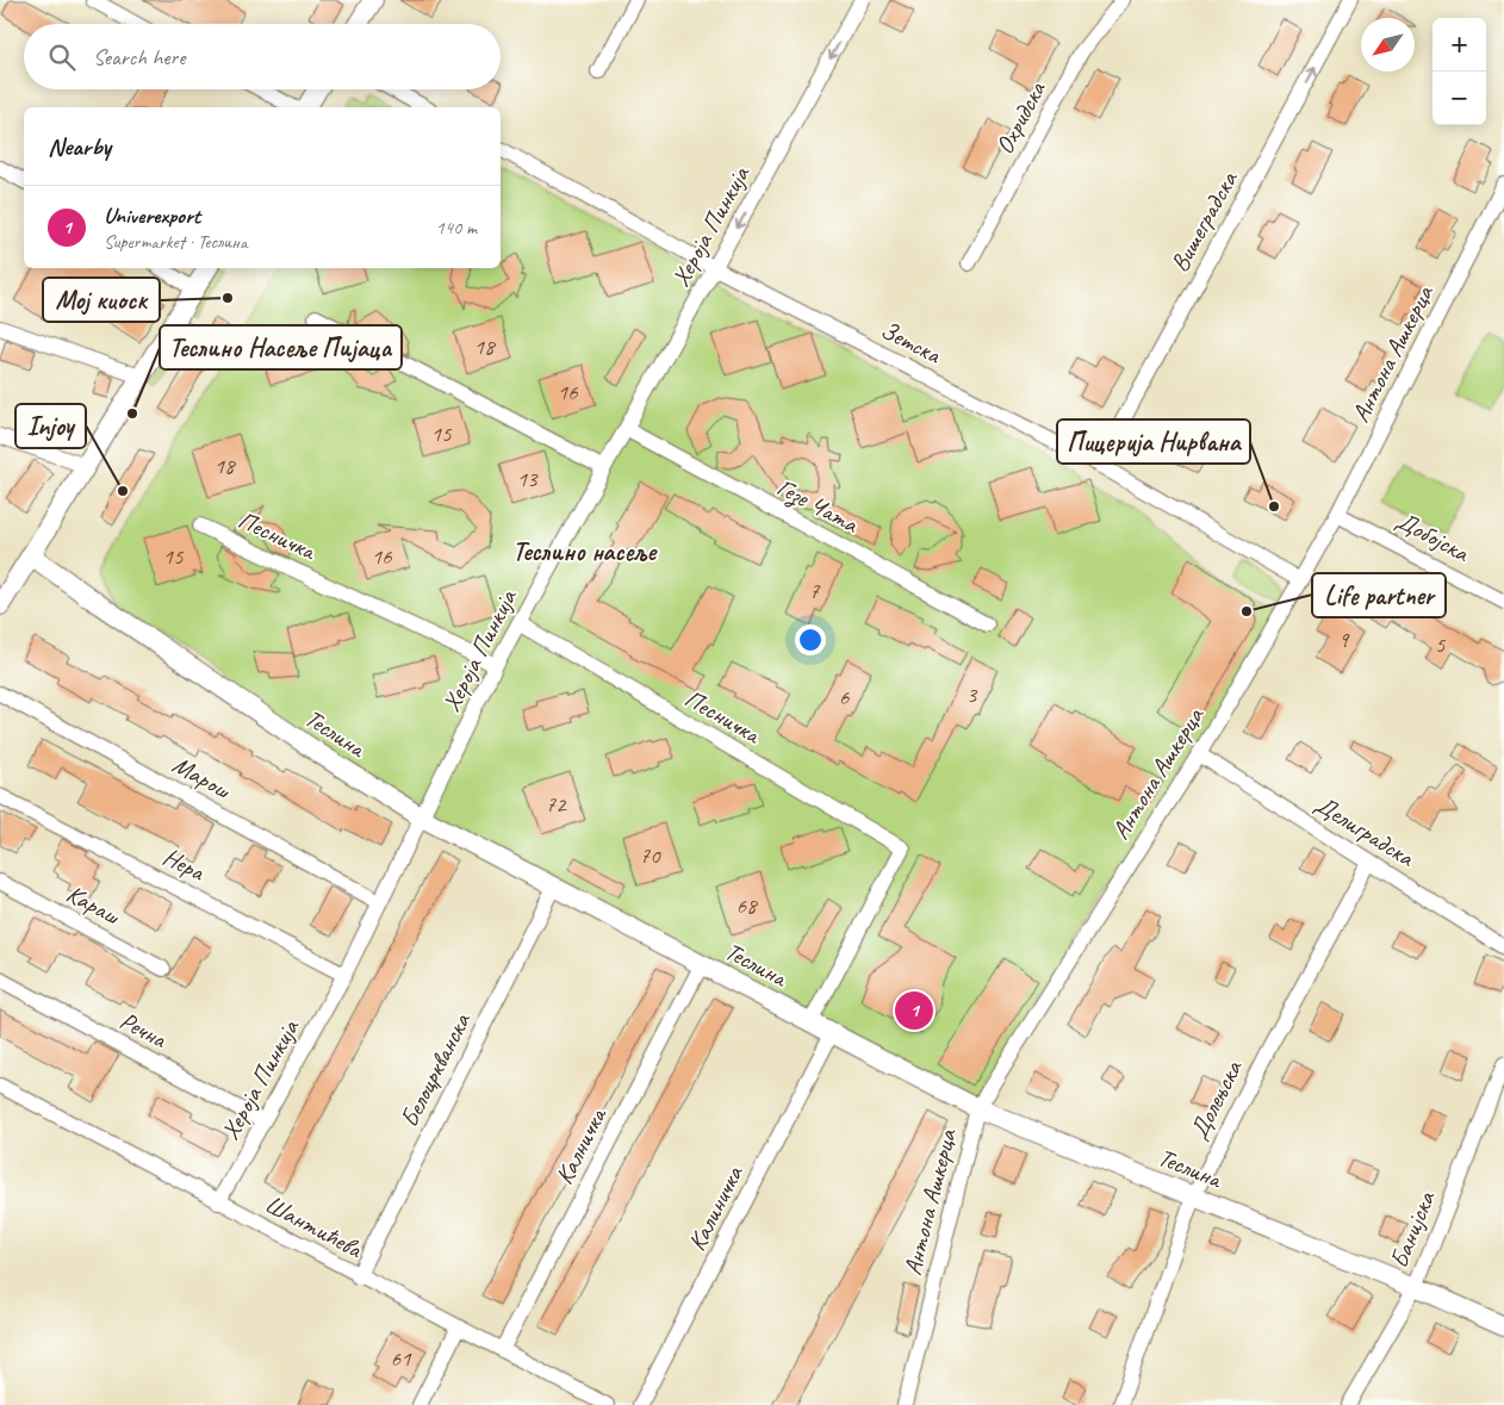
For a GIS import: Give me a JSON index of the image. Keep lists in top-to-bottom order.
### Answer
{
  "streets": {
    "street": [
      "Охридска",
      "Вишеградска",
      "Хероја Пинкија",
      "Зетска",
      "Антона Ашкерца",
      "Гезе Чата",
      "Песничка",
      "Добојска",
      "Теслина",
      "Марош",
      "Делиградска",
      "Нера",
      "Караш",
      "Речна",
      "Белоцркванска",
      "Долењска",
      "Калничка",
      "Калиничка",
      "Шантићева",
      "Банијска"
    ]
  },
  "crossings": [
    ["Вишеградска", "Зетска"],
    ["Хероја Пинкија", "Зетска"],
    ["Хероја Пинкија", "Гезе Чата"],
    ["Хероја Пинкија", "Песничка"],
    ["Хероја Пинкија", "Теслина"],
    ["Хероја Пинкија", "Марош"],
    ["Хероја Пинкија", "Нера"],
    ["Хероја Пинкија", "Речна"],
    ["Хероја Пинкија", "Шантићева"],
    ["Зетска", "Антона Ашкерца"],
    ["Антона Ашкерца", "Добојска"],
    ["Антона Ашкерца", "Теслина"],
    ["Антона Ашкерца", "Делиградска"],
    ["Песничка", "Теслина"],
    ["Теслина", "Белоцркванска"],
    ["Теслина", "Долењска"],
    ["Теслина", "Калничка"],
    ["Теслина", "Калиничка"],
    ["Теслина", "Банијска"],
    ["Делиградска", "Долењска"],
    ["Белоцркванска", "Шантићева"],
    ["Калничка", "Шантићева"]
  ],
  "one_way": ["Вишеградска"],
  "districts": ["Теслино насеље"],
  "places": [
    "Мој киоск",
    "Теслино Насеље Пијаца",
    "Injoy",
    "Пицерија Нирвана",
    "Life partner"
  ],
  "house_numbers": [
    "18",
    "16",
    "15",
    "18",
    "13",
    "15",
    "16",
    "7",
    "9",
    "5",
    "3",
    "6",
    "72",
    "70",
    "68",
    "61"
  ],
  "north": "bottom left",
  "page": {
    "map_buttons": ["+", "−"],
    "search": "Search here",
    "heading": "Nearby",
    "list": [
      {
        "mark": "1",
        "name": "Univerexport",
        "note": "Supermarket · Теслина",
        "value": "140 m"
      }
    ],
    "pins": "1"
  }
}
